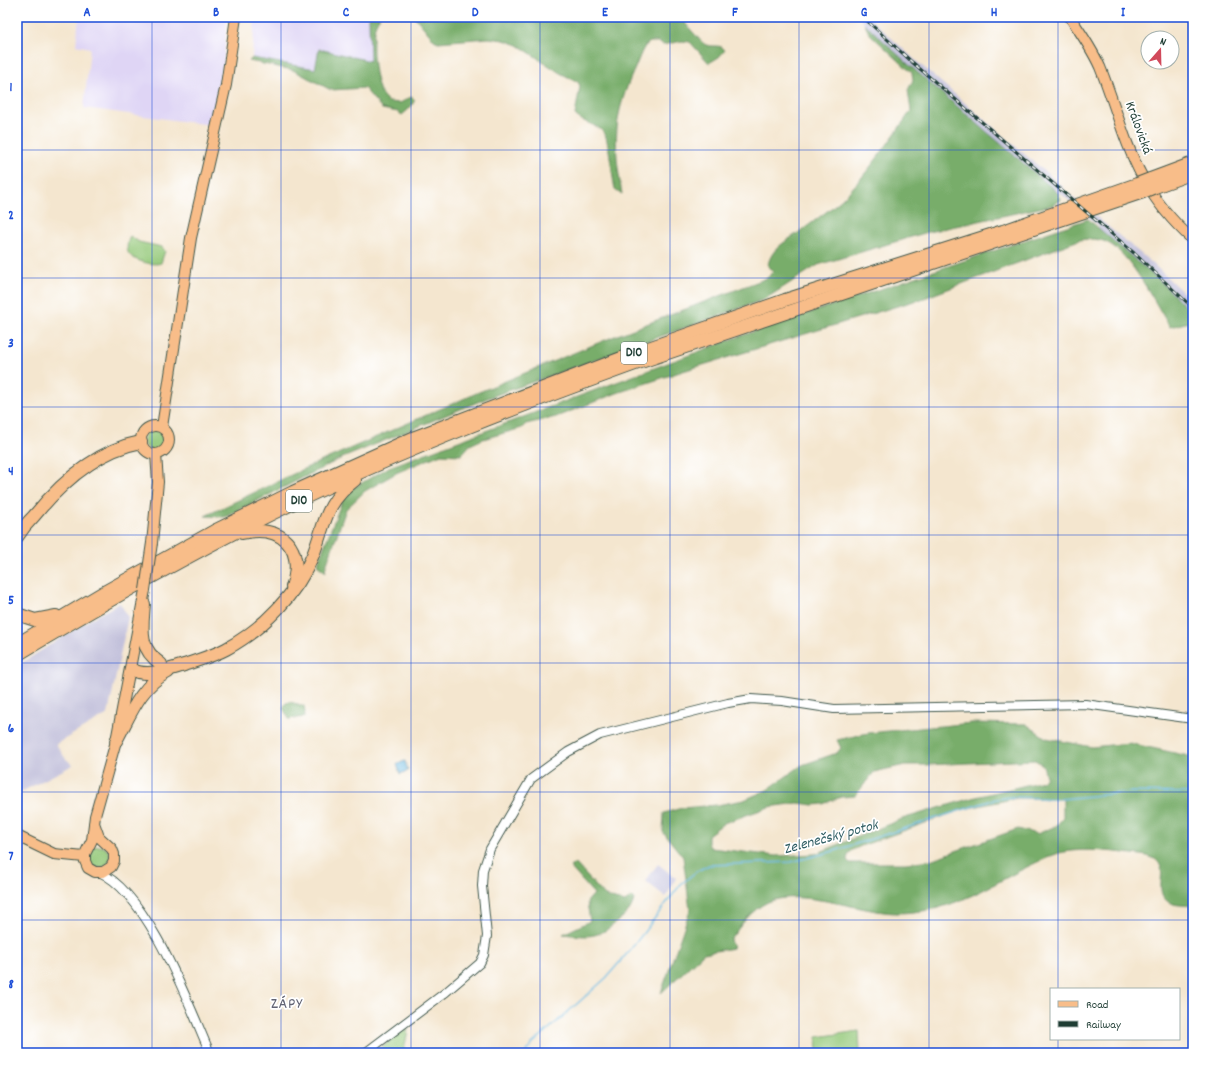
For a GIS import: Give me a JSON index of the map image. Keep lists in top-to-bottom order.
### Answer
{
  "streets": {
    "highway": ["D10"],
    "main road": ["Královická"]
  },
  "districts": ["ZÁPY"],
  "water": ["Zelenečský potok"],
  "legend": ["Road", "Railway"],
  "north": "top",
  "grid": {
    "columns": [
      "A",
      "B",
      "C",
      "D",
      "E",
      "F",
      "G",
      "H",
      "I"
    ],
    "rows": [
      "1",
      "2",
      "3",
      "4",
      "5",
      "6",
      "7",
      "8"
    ]
  }
}
